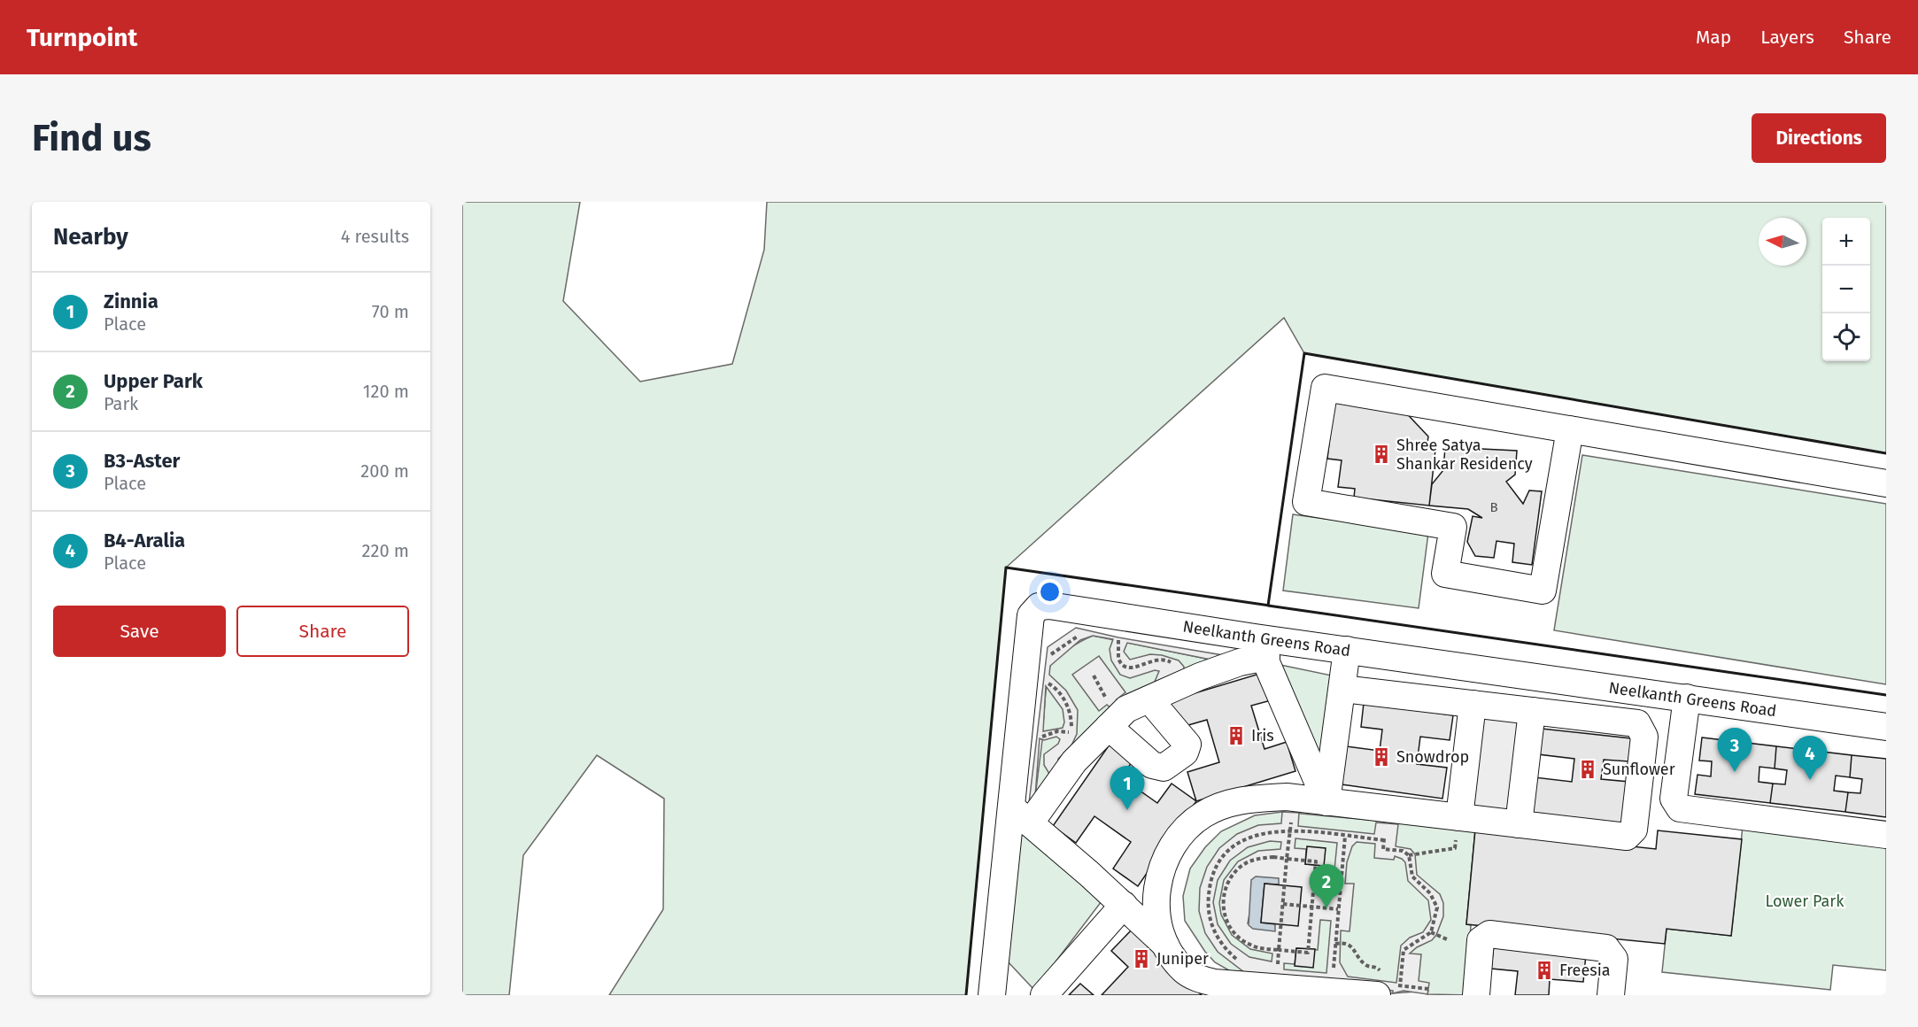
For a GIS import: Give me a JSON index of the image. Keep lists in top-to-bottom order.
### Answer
{
  "streets": {
    "street": ["Neelkanth Greens Road"]
  },
  "parks": ["Lower Park"],
  "places": {
    "building": [
      "Shree Satya Shankar Residency",
      "Iris",
      "Snowdrop",
      "Sunflower",
      "Juniper",
      "Freesia"
    ]
  },
  "house_numbers": ["B"],
  "north": "left",
  "page": {
    "header": "Turnpoint",
    "nav": ["Map", "Layers", "Share"],
    "buttons": [
      "Directions",
      ["Save", "Share"]
    ],
    "title": "Find us",
    "heading": ["Nearby", "4 results"],
    "map_buttons": ["+", "−"],
    "list": [
      {
        "mark": "1",
        "name": "Zinnia",
        "note": "Place",
        "value": "70 m"
      },
      {
        "mark": "2",
        "name": "Upper Park",
        "note": "Park",
        "value": "120 m"
      },
      {
        "mark": "3",
        "name": "B3-Aster",
        "note": "Place",
        "value": "200 m"
      },
      {
        "mark": "4",
        "name": "B4-Aralia",
        "note": "Place",
        "value": "220 m"
      }
    ],
    "pins": [
      "3",
      "4",
      "1",
      "2"
    ]
  }
}
